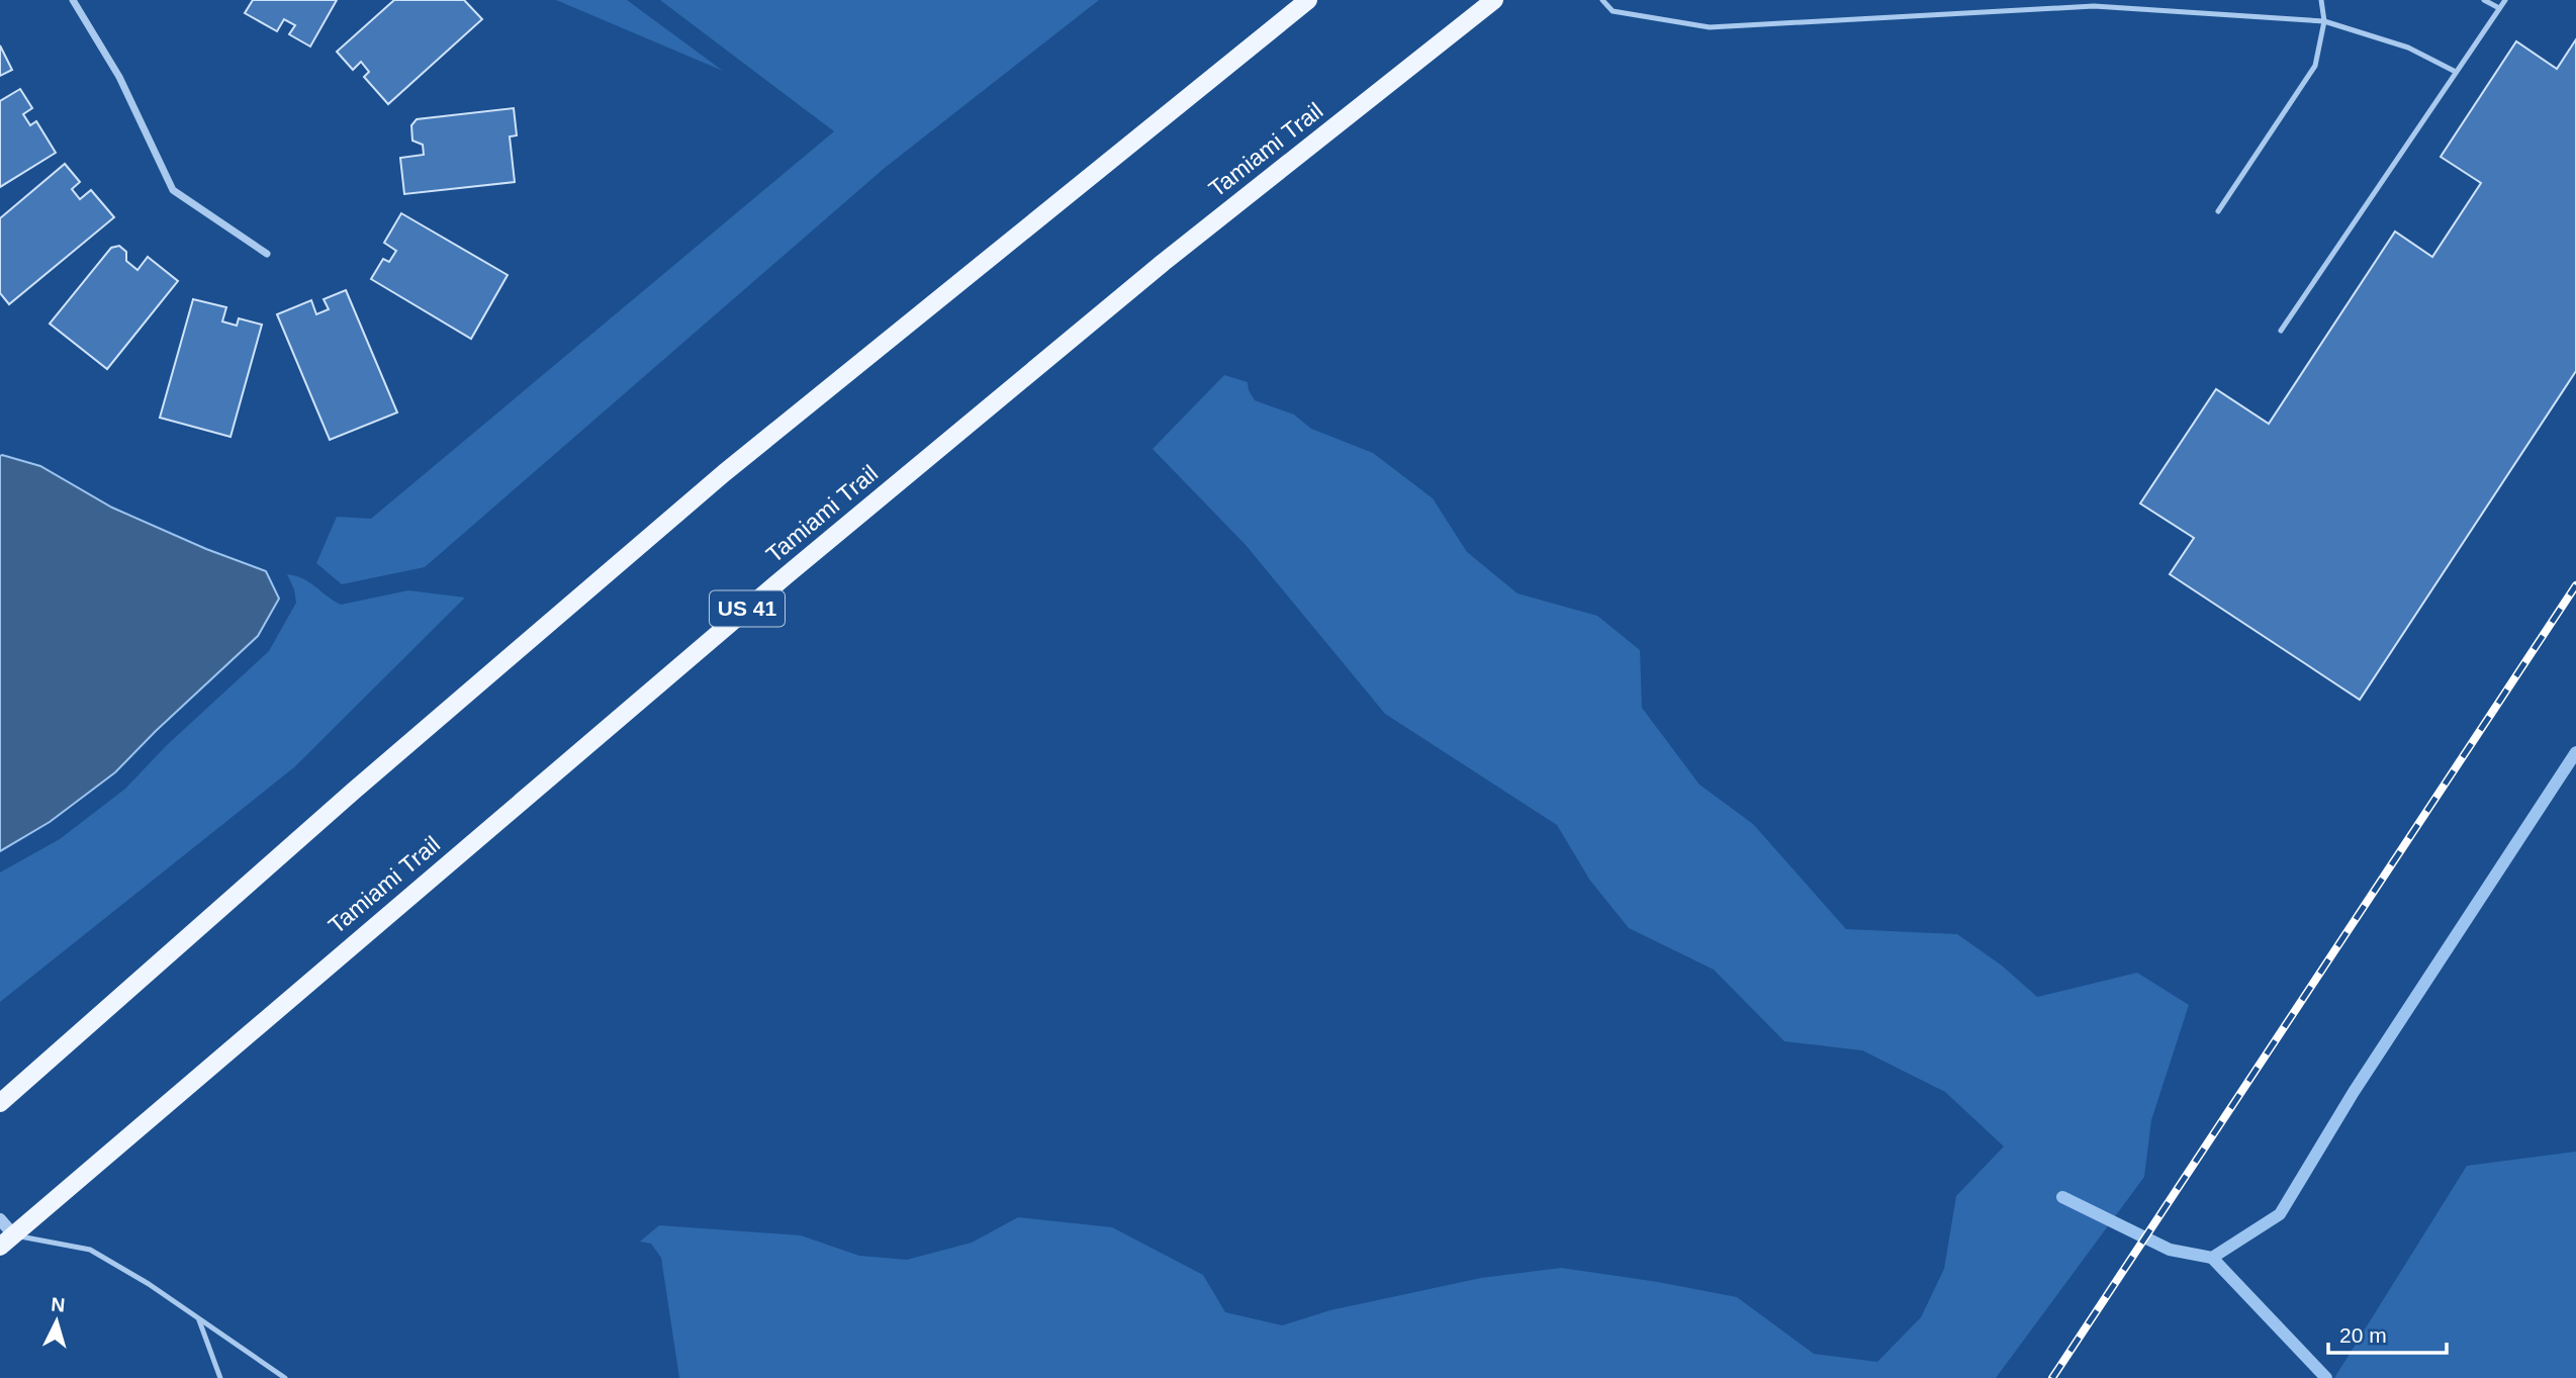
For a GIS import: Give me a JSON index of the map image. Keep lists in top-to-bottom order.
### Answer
{
  "streets": {
    "main road": ["Tamiami Trail", "US 41"]
  },
  "scale_bar": "20 m",
  "north": "top"
}
